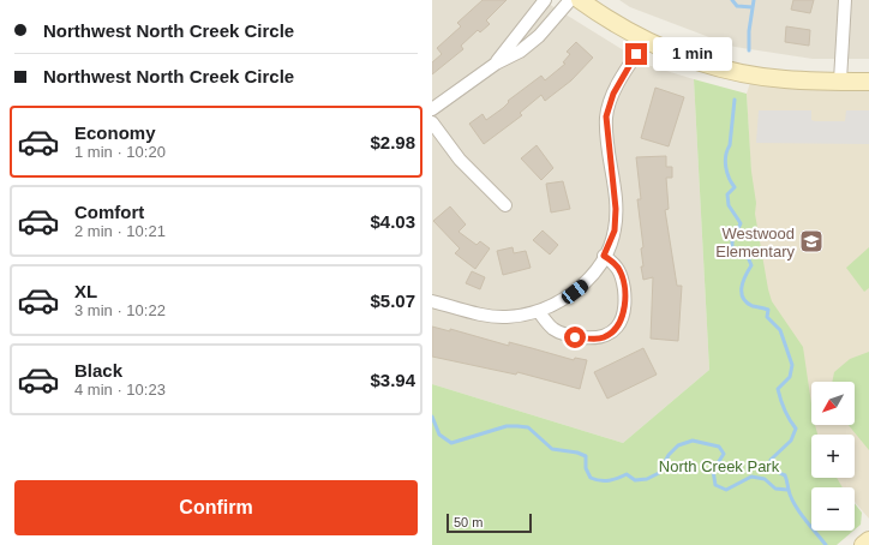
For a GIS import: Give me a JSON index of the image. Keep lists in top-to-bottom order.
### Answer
{
  "parks": ["North Creek Park"],
  "places": {
    "school or university": ["Westwood Elementary"]
  },
  "scale_bar": "50 m",
  "north": "bottom left",
  "page": {
    "banner": ["Northwest North Creek Circle", "Northwest North Creek Circle"],
    "bubble": "1 min",
    "list": [
      {
        "name": "Economy",
        "note": "1 min · 10:20",
        "value": "$2.98"
      },
      {
        "name": "Comfort",
        "note": "2 min · 10:21",
        "value": "$4.03"
      },
      {
        "name": "XL",
        "note": "3 min · 10:22",
        "value": "$5.07"
      },
      {
        "name": "Black",
        "note": "4 min · 10:23",
        "value": "$3.94"
      }
    ],
    "map_buttons": ["+", "−"],
    "buttons": "Confirm",
    "scale": "50 m"
  }
}
